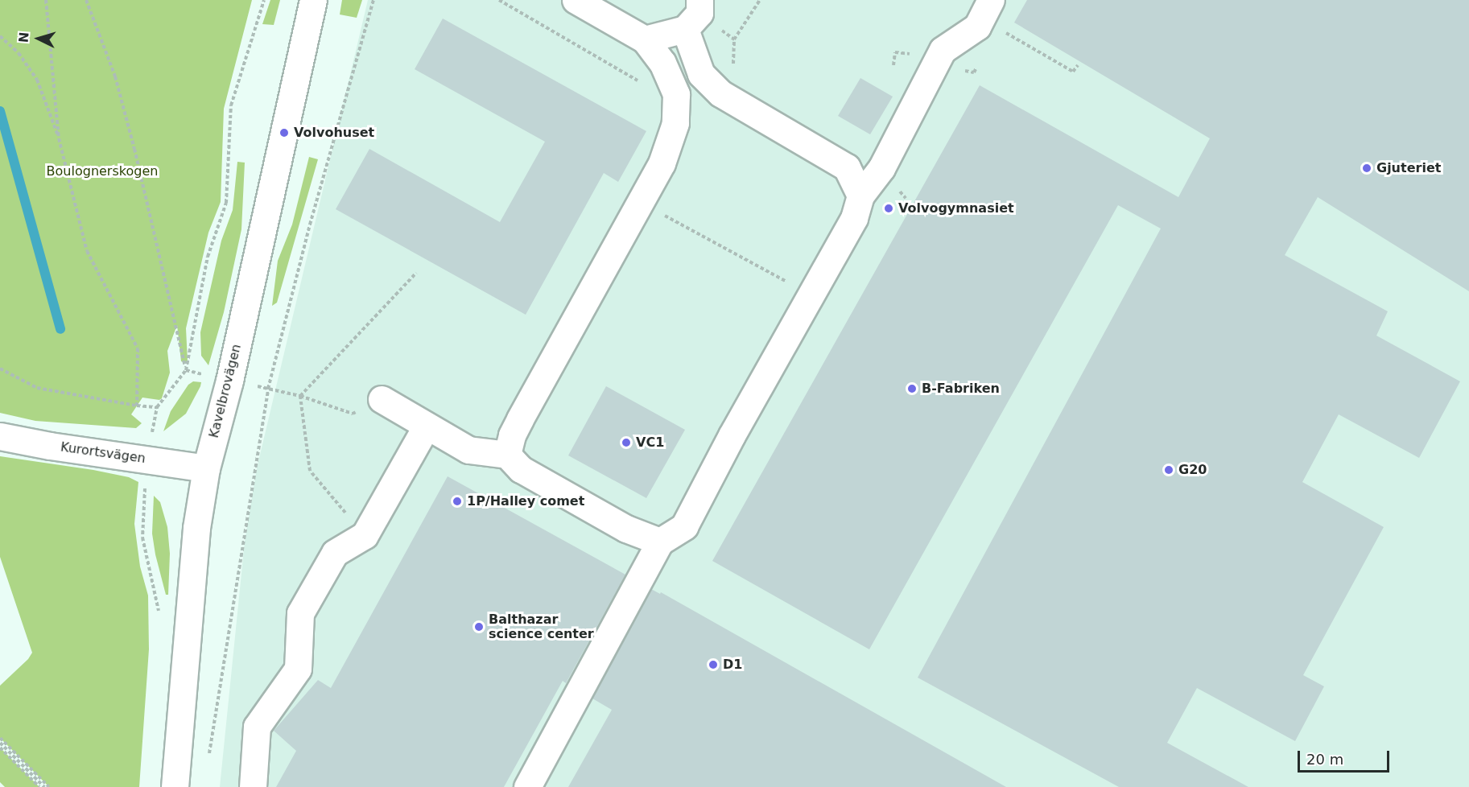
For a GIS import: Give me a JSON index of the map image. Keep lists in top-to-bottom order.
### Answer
{
  "streets": {
    "main road": ["Kavelbrovägen", "Kurortsvägen"]
  },
  "crossings": [
    ["Kavelbrovägen", "Kurortsvägen"]
  ],
  "parks": ["Boulognerskogen"],
  "places": [
    "Volvohuset",
    "Gjuteriet",
    "Volvogymnasiet",
    "B-Fabriken",
    "VC1",
    "G20",
    "1P/Halley comet",
    "Balthazar science center",
    "D1"
  ],
  "scale_bar": "20 m",
  "north": "left"
}
